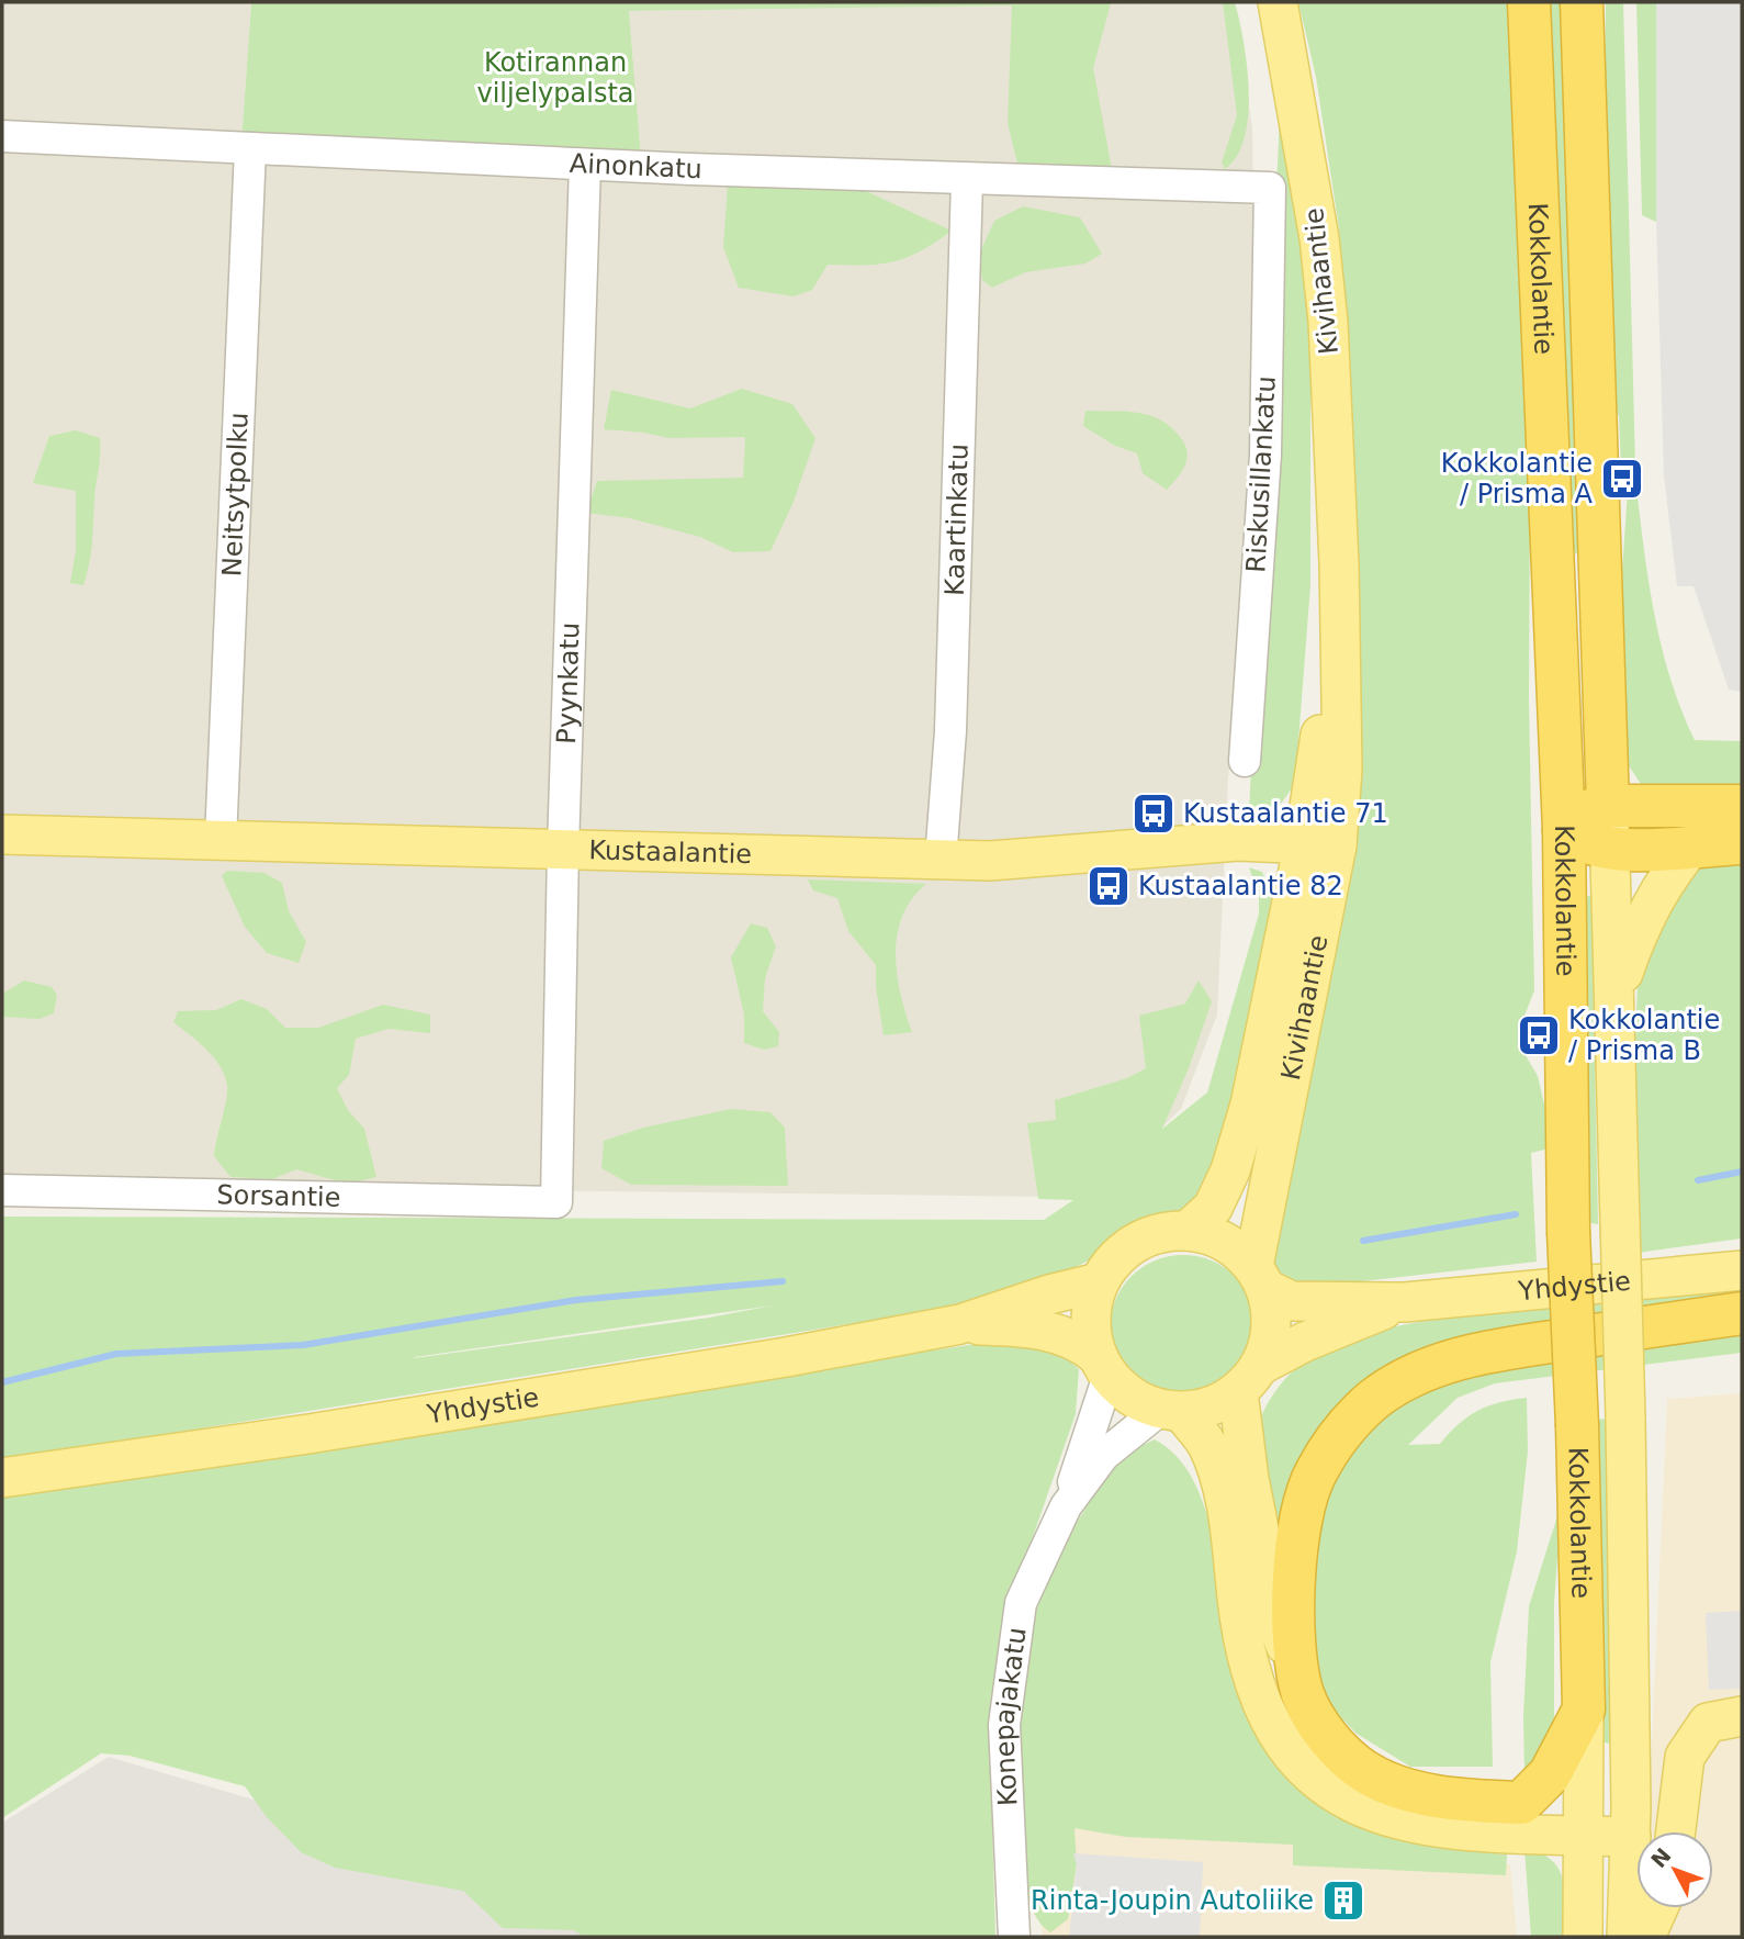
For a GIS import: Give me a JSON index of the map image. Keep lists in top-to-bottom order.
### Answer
{
  "streets": {
    "highway": ["Kokkolantie"],
    "main road": ["Kivihaantie", "Kustaalantie", "Yhdystie"],
    "street": [
      "Ainonkatu",
      "Riskusillankatu",
      "Neitsytpolku",
      "Kaartinkatu",
      "Pyynkatu",
      "Sorsantie",
      "Konepajakatu"
    ]
  },
  "crossings": [
    ["Ainonkatu", "Riskusillankatu"],
    ["Ainonkatu", "Neitsytpolku"],
    ["Ainonkatu", "Kaartinkatu"],
    ["Ainonkatu", "Pyynkatu"],
    ["Kivihaantie", "Kustaalantie"],
    ["Kivihaantie", "Yhdystie"],
    ["Kivihaantie", "Konepajakatu"],
    ["Neitsytpolku", "Kustaalantie"],
    ["Kaartinkatu", "Kustaalantie"],
    ["Pyynkatu", "Kustaalantie"],
    ["Pyynkatu", "Sorsantie"],
    ["Yhdystie", "Konepajakatu"]
  ],
  "parks": ["Kotirannan viljelypalsta"],
  "places": {
    "bus stop": [
      "Kokkolantie / Prisma A",
      "Kustaalantie 71",
      "Kustaalantie 82",
      "Kokkolantie / Prisma B"
    ],
    "building": ["Rinta-Joupin Autoliike"]
  },
  "north": "top left"
}
